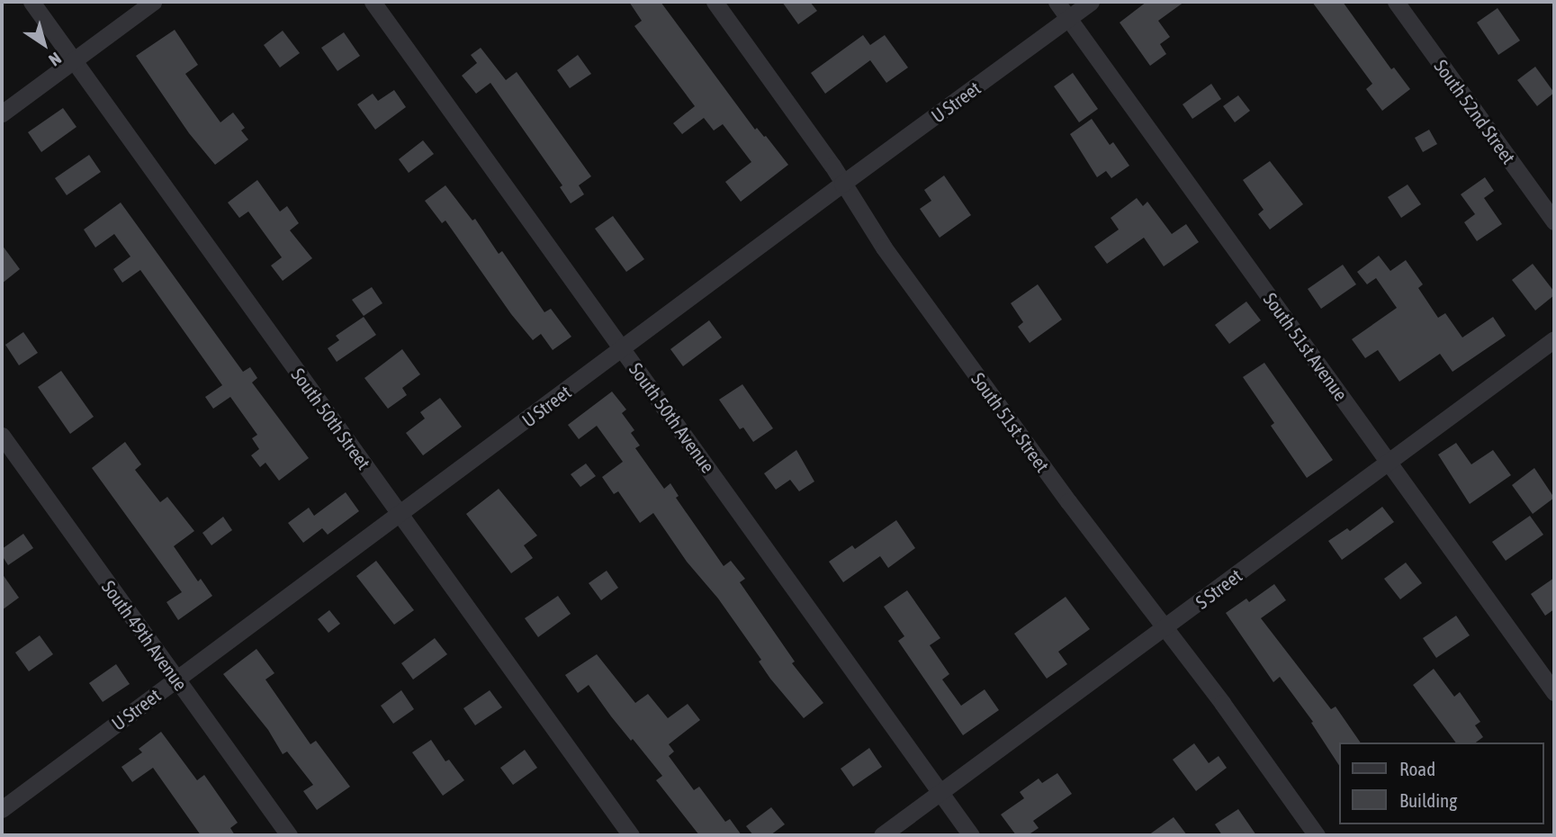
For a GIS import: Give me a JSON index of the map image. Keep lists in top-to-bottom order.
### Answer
{
  "streets": {
    "street": [
      "U Street",
      "South 52nd Street",
      "South 51st Avenue",
      "South 50th Avenue",
      "South 50th Street",
      "South 51st Street",
      "S Street",
      "South 49th Avenue"
    ]
  },
  "crossings": [
    ["U Street", "South 51st Avenue"],
    ["U Street", "South 50th Avenue"],
    ["U Street", "South 50th Street"],
    ["U Street", "South 51st Street"],
    ["U Street", "South 49th Avenue"],
    ["South 51st Avenue", "S Street"],
    ["South 50th Avenue", "S Street"],
    ["South 51st Street", "S Street"]
  ],
  "legend": ["Road", "Building"],
  "north": "bottom right"
}
